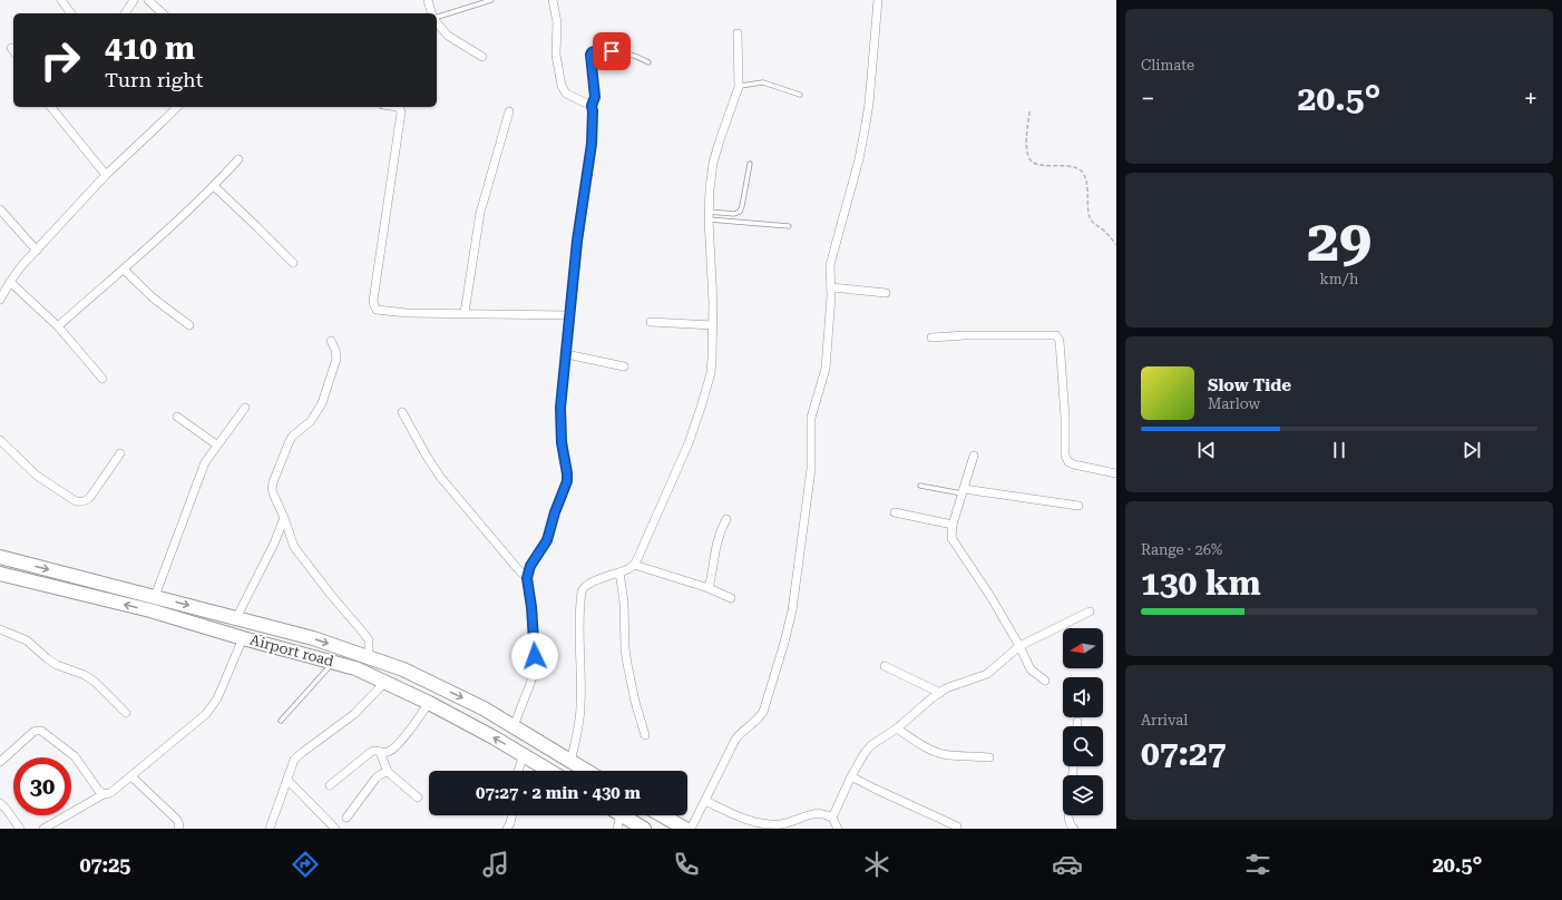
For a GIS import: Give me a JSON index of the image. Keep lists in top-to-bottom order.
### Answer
{
  "streets": {
    "main road": ["Airport road"]
  },
  "north": "left",
  "page": {
    "tile": [
      "Climate",
      ["29", "km/h"],
      ["Range · 26%", "130 km"],
      ["Arrival", "07:27"]
    ],
    "turn": ["410 m", "Turn right"],
    "heat": ["−", "20.5°", "+"],
    "song": ["Slow Tide", "Marlow"],
    "limit": "30",
    "trip": "07:27 · 2 min · 430 m",
    "tabs": ["07:25", "20.5°"]
  }
}
